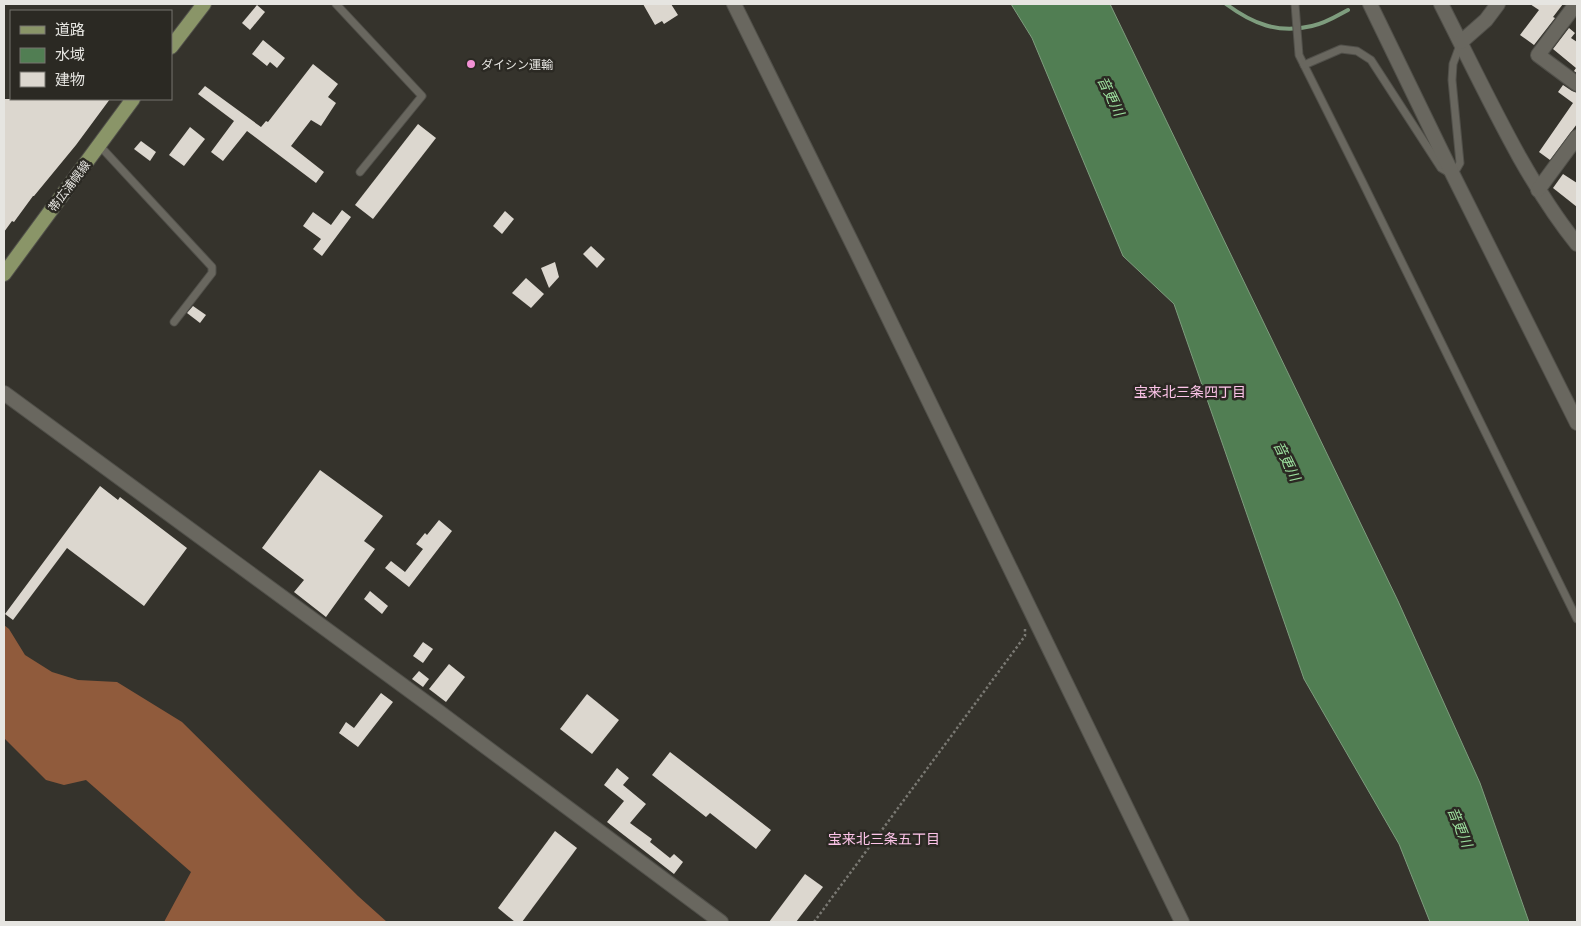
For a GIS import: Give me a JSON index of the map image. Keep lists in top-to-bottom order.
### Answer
{
  "streets": {
    "main road": ["帯広浦幌線"]
  },
  "districts": ["宝来北三条四丁目", "宝来北三条五丁目"],
  "water": ["音更川"],
  "places": ["ダイシン運輸"],
  "legend": ["道路", "水域", "建物"]
}
